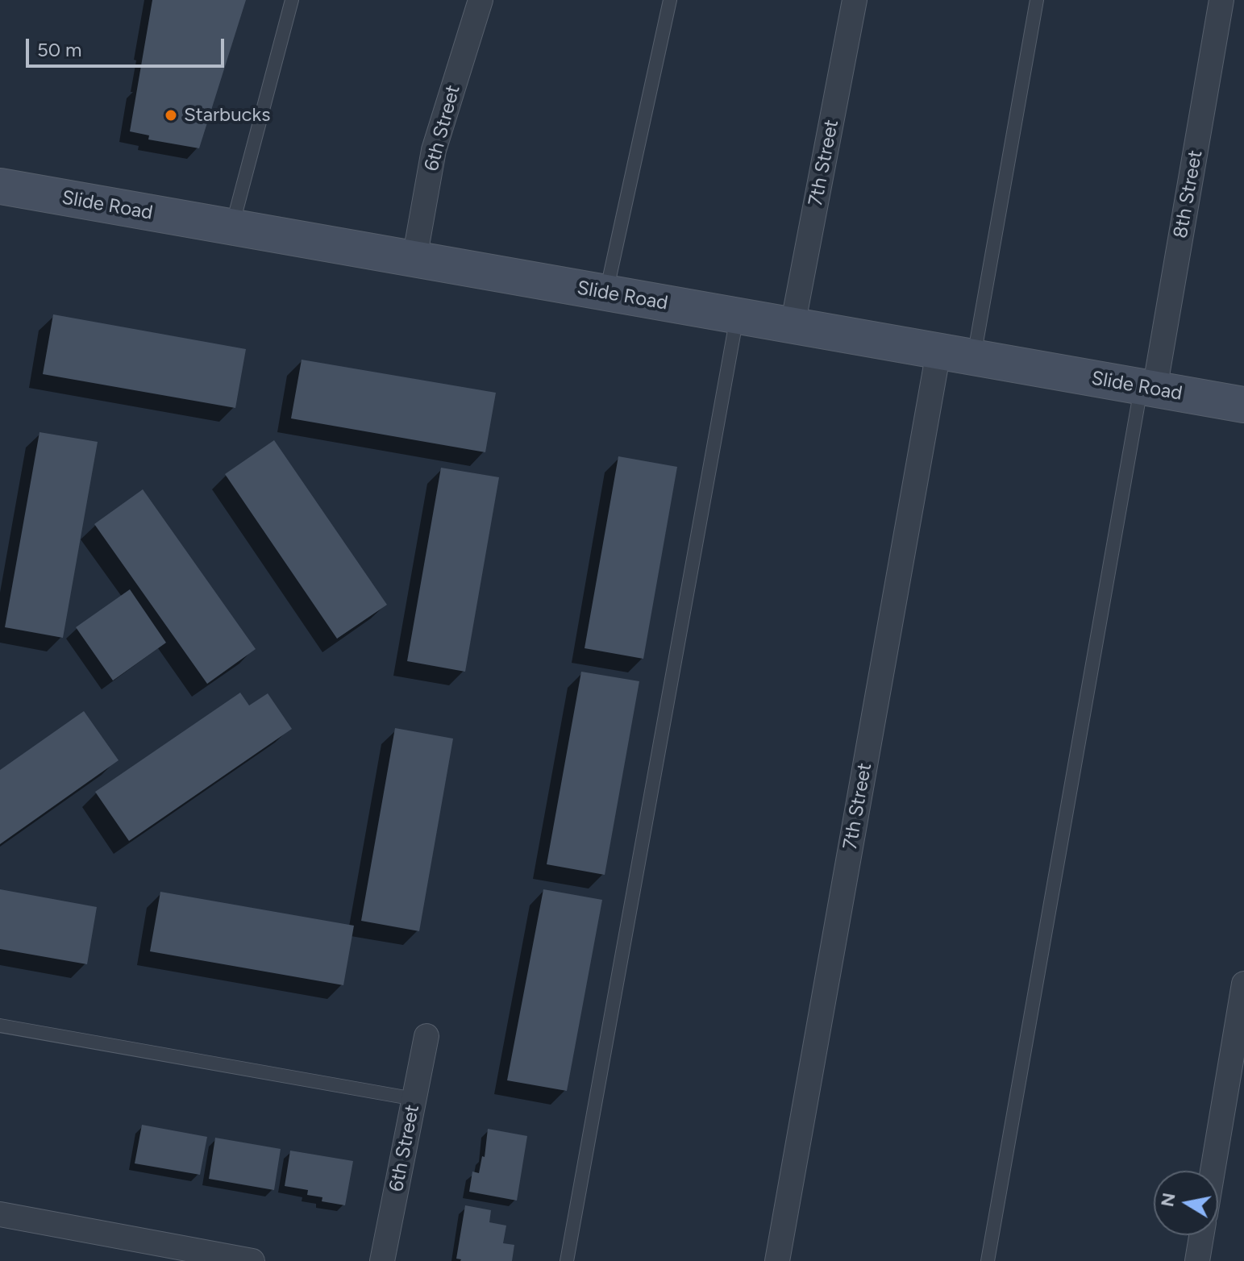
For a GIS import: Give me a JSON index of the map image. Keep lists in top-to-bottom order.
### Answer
{
  "streets": {
    "main road": ["Slide Road"],
    "street": ["6th Street", "7th Street", "8th Street"]
  },
  "crossings": [
    ["6th Street", "Slide Road"],
    ["7th Street", "Slide Road"],
    ["8th Street", "Slide Road"]
  ],
  "places": ["Starbucks"],
  "scale_bar": "50 m",
  "north": "left"
}
